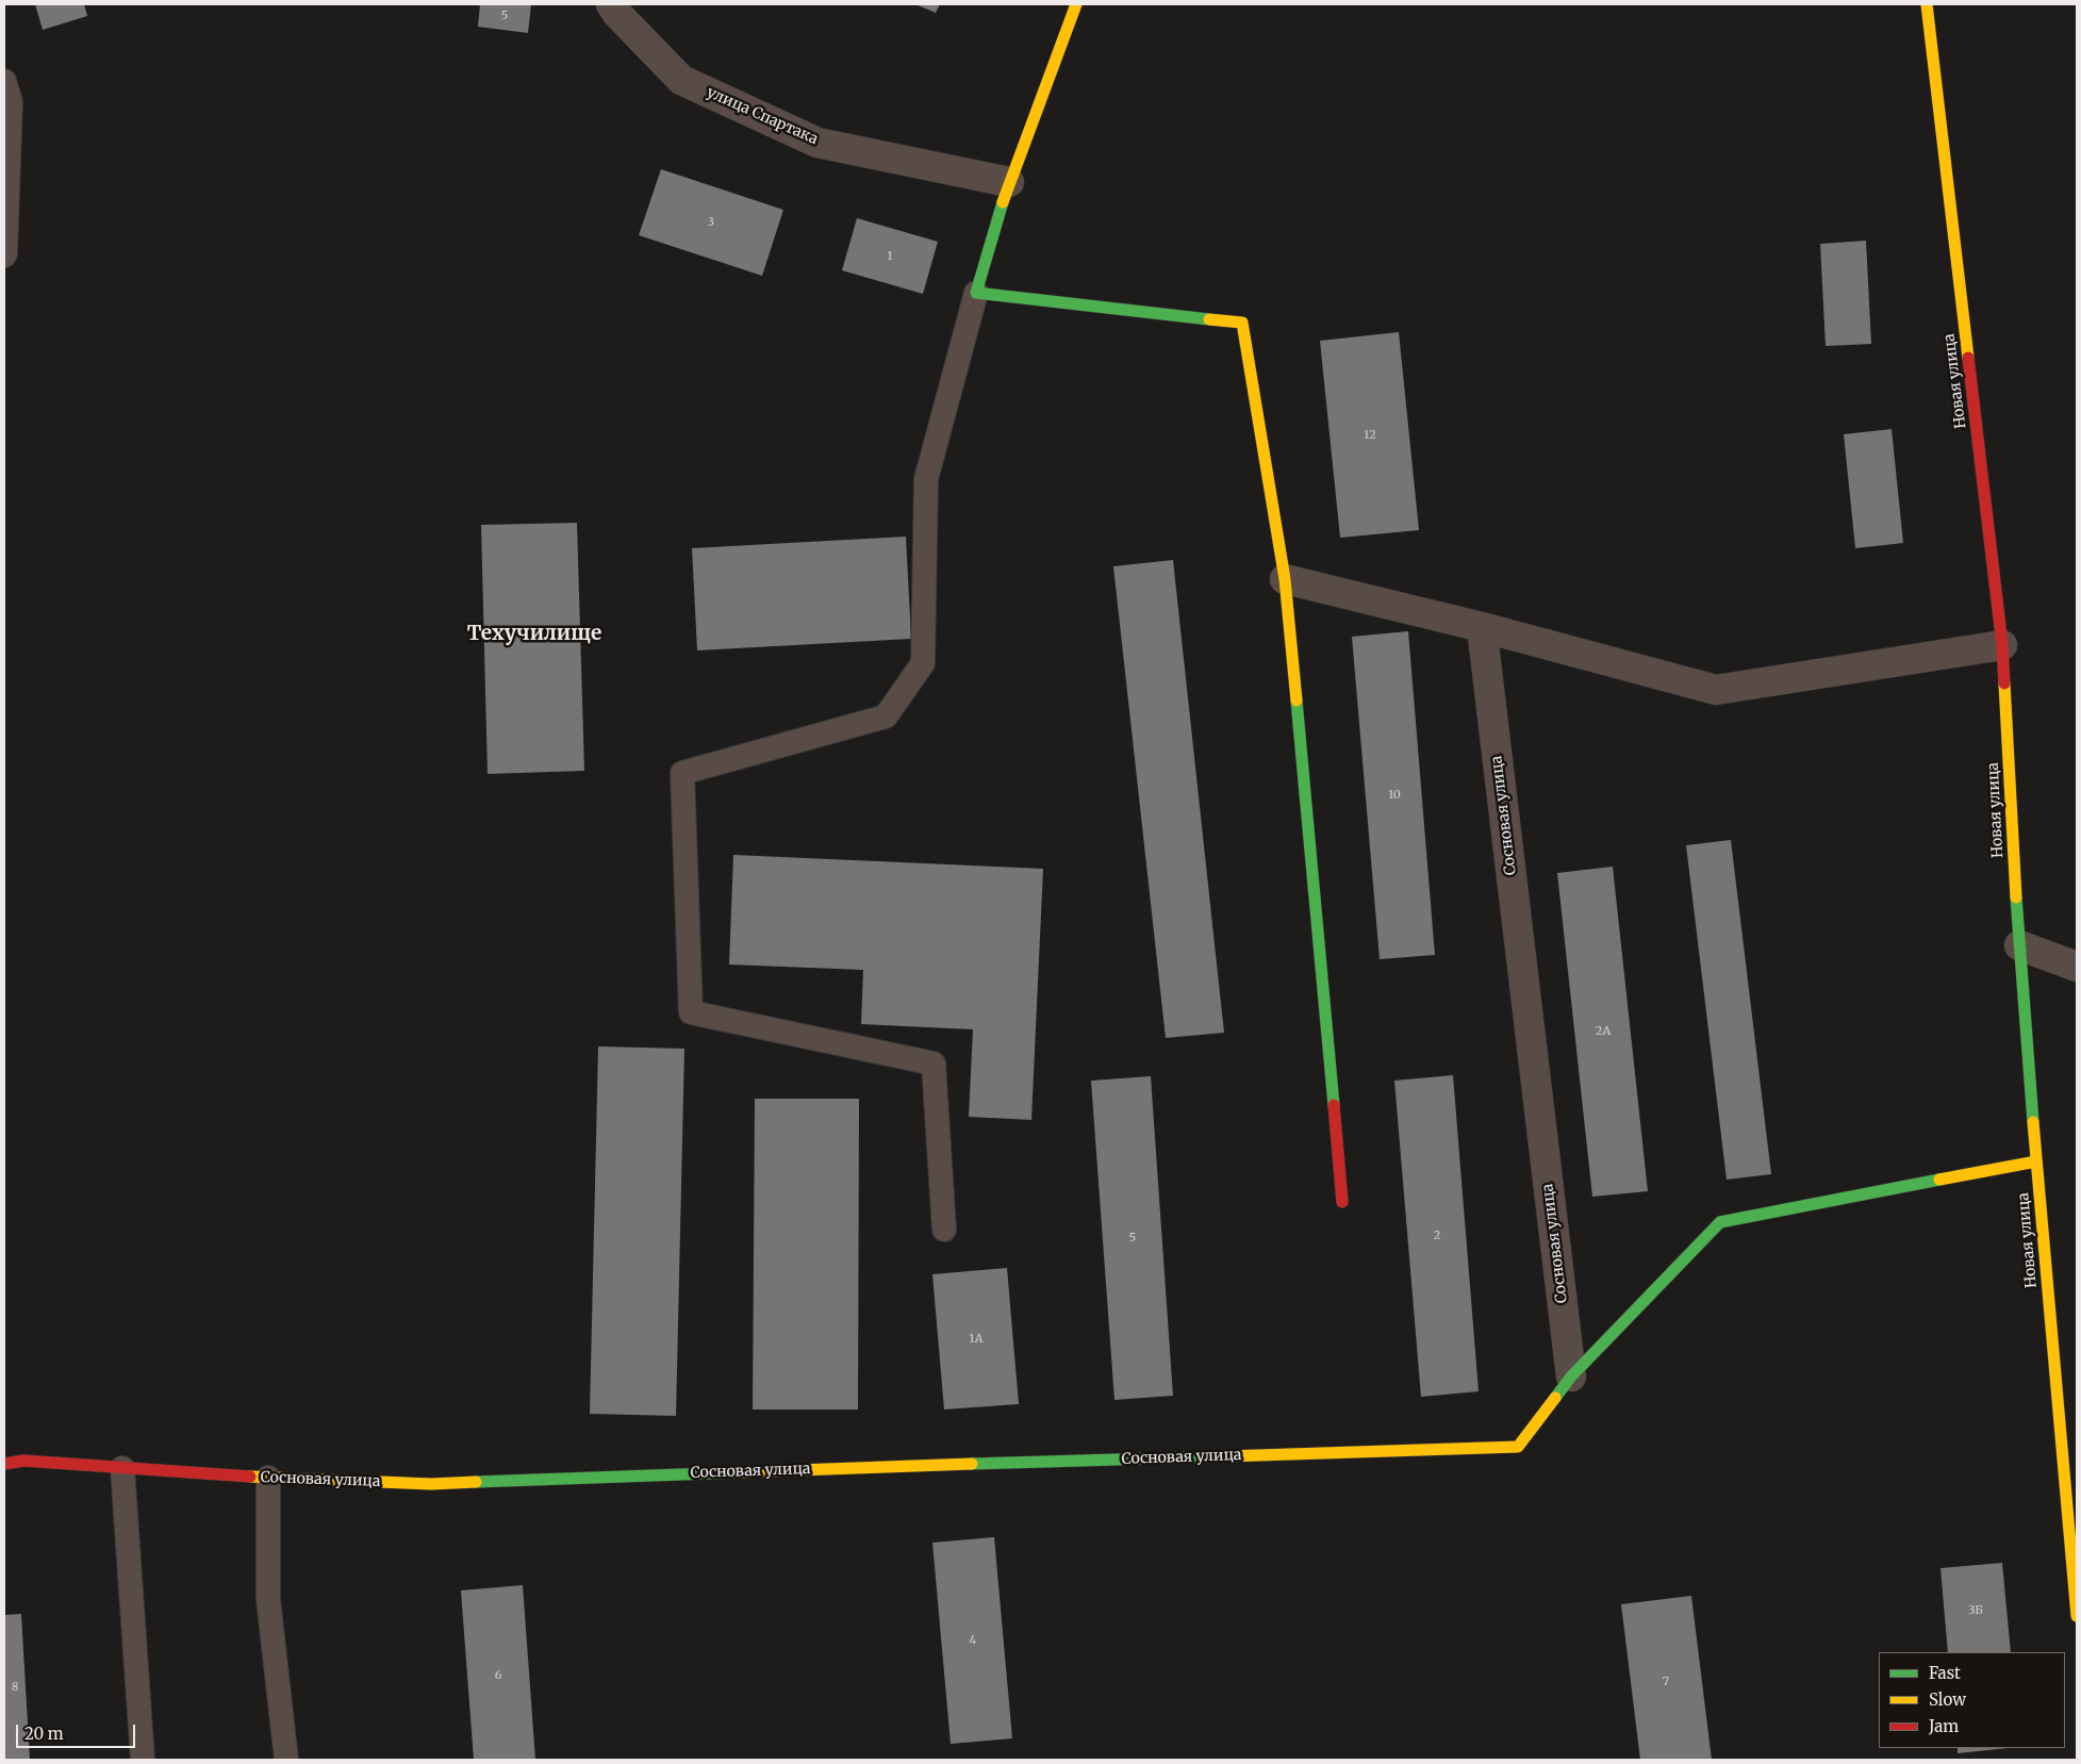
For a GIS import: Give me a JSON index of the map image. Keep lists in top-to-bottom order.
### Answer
{
  "streets": {
    "street": ["улица Спартака", "Новая улица", "Сосновая улица"]
  },
  "districts": ["Техучилище"],
  "house_numbers": [
    "5",
    "3",
    "1",
    "12",
    "10",
    "2А",
    "2",
    "5",
    "1А",
    "3Б",
    "4",
    "6",
    "7",
    "8"
  ],
  "legend": ["Fast", "Slow", "Jam"],
  "scale_bar": "20 m"
}
